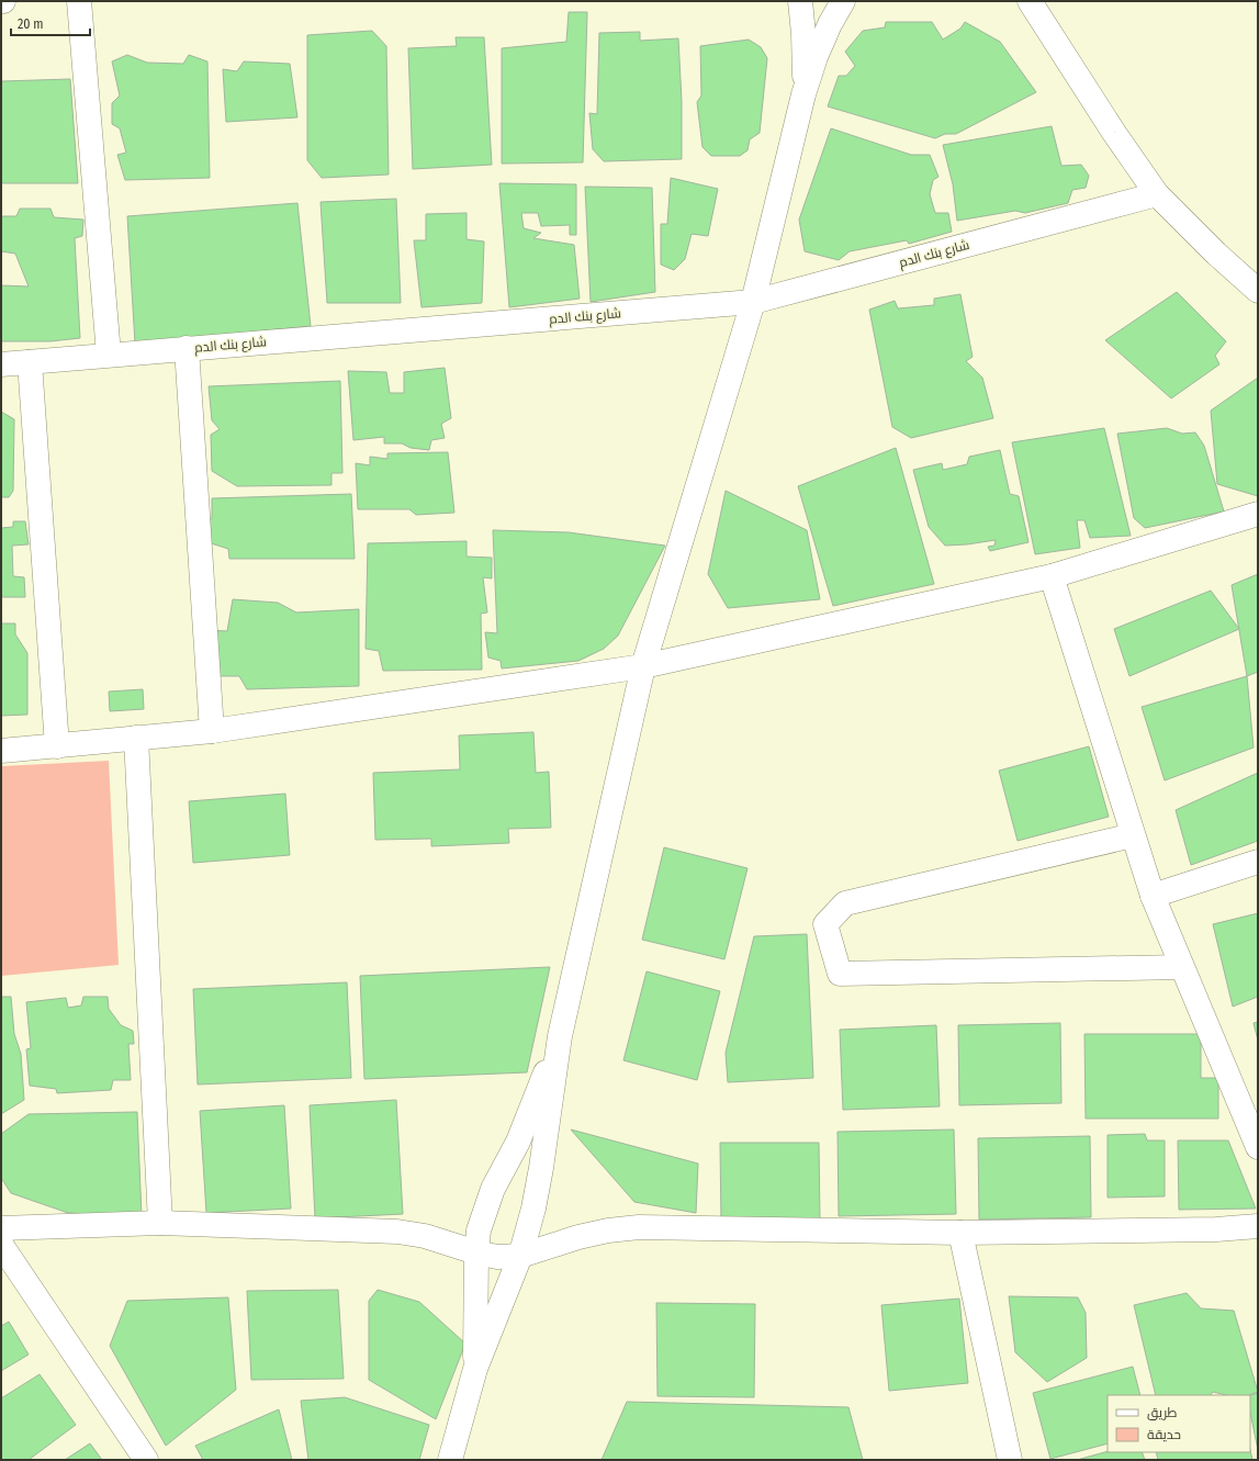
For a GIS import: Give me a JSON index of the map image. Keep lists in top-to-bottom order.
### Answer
{
  "streets": {
    "street": ["شارع بنك الدم"]
  },
  "legend": ["طريق", "حديقة"],
  "scale_bar": "20 m"
}
